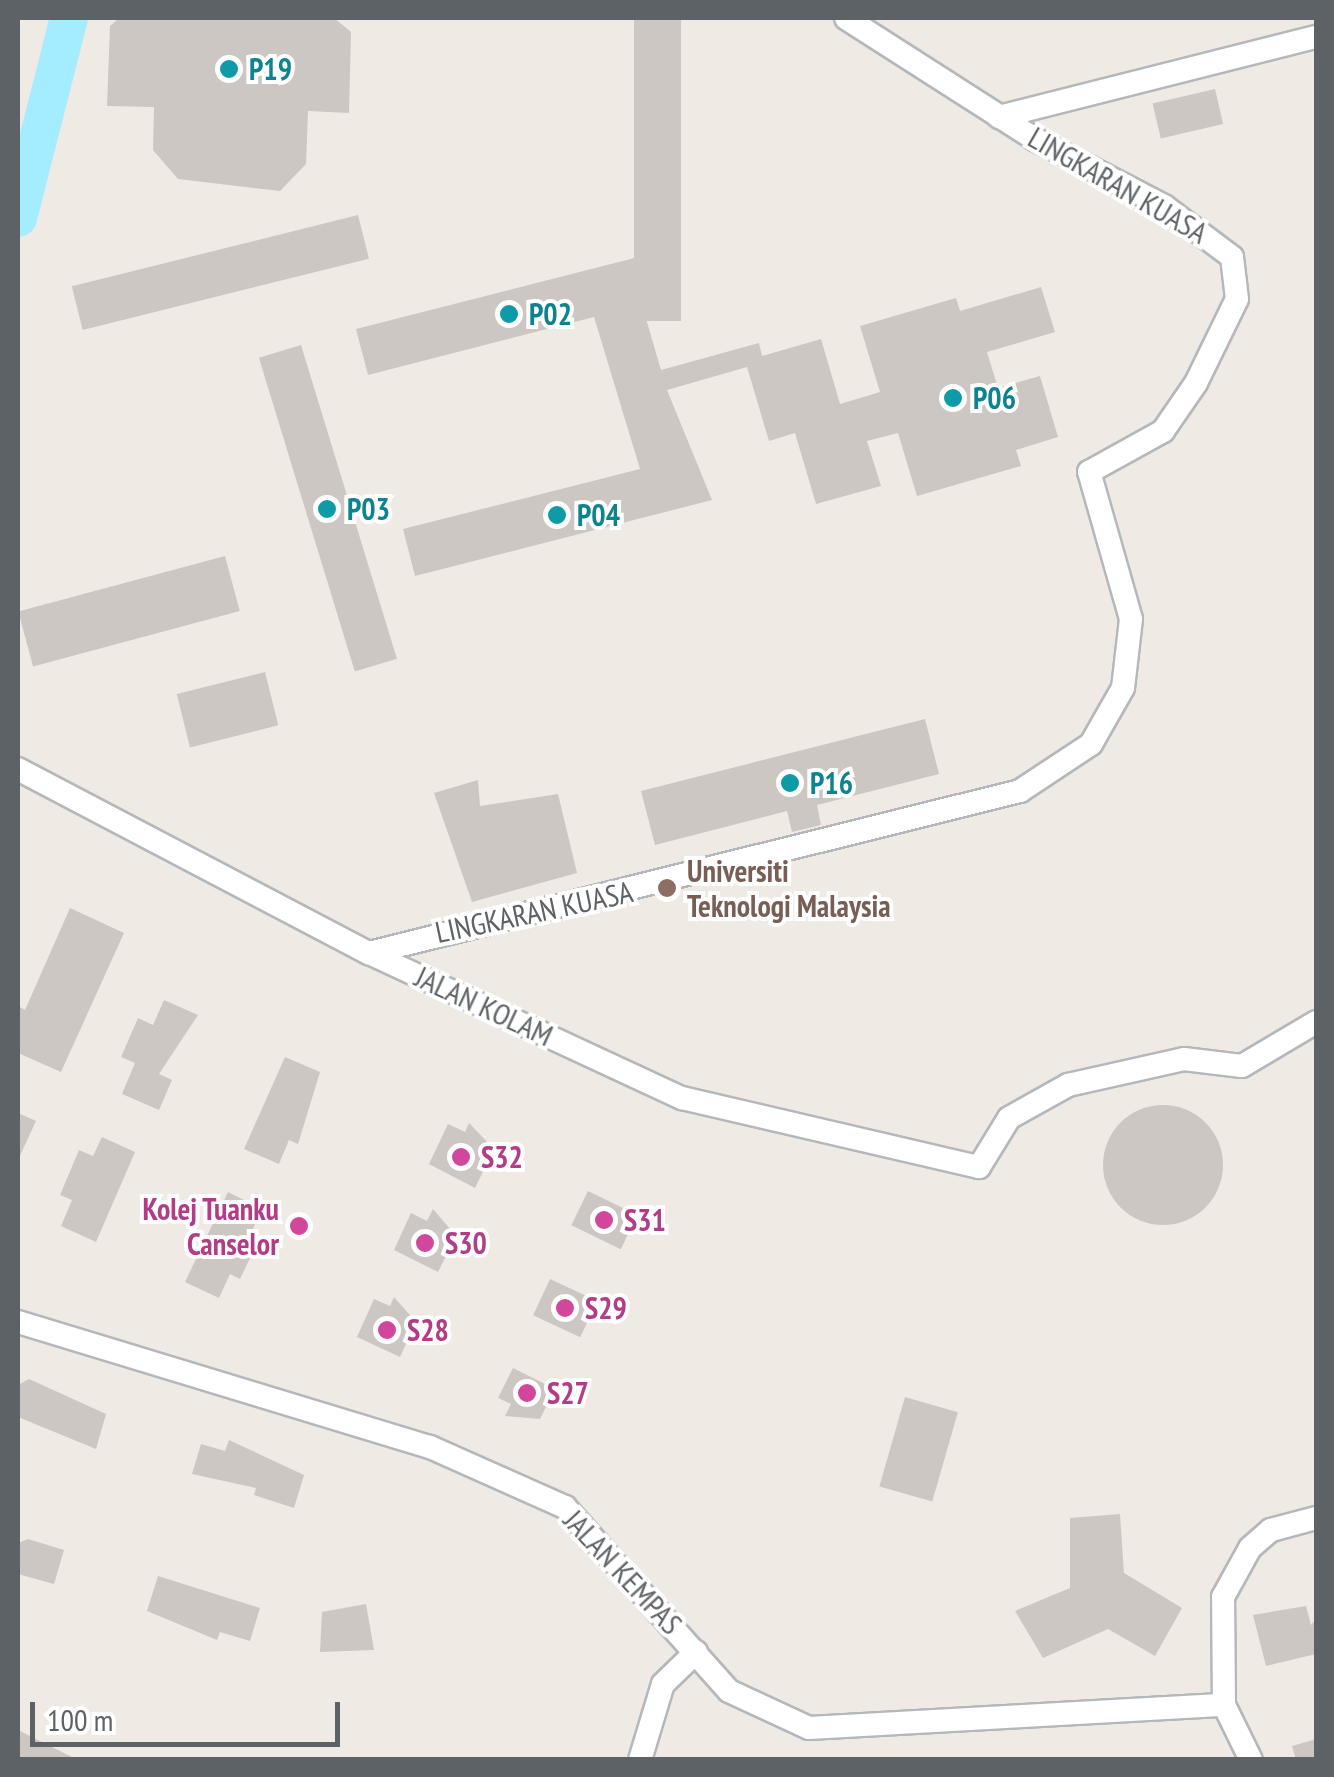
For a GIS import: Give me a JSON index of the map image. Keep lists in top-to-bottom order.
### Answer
{
  "streets": {
    "street": ["LINGKARAN KUASA", "JALAN KOLAM", "JALAN KEMPAS"]
  },
  "crossings": [
    ["LINGKARAN KUASA", "JALAN KOLAM"]
  ],
  "places": [
    "P19",
    "P02",
    "P06",
    "P03",
    "P04",
    "P16",
    "Universiti Teknologi Malaysia",
    "S32",
    "S31",
    "Kolej Tuanku Canselor",
    "S30",
    "S29",
    "S28",
    "S27"
  ],
  "scale_bar": "100 m"
}
